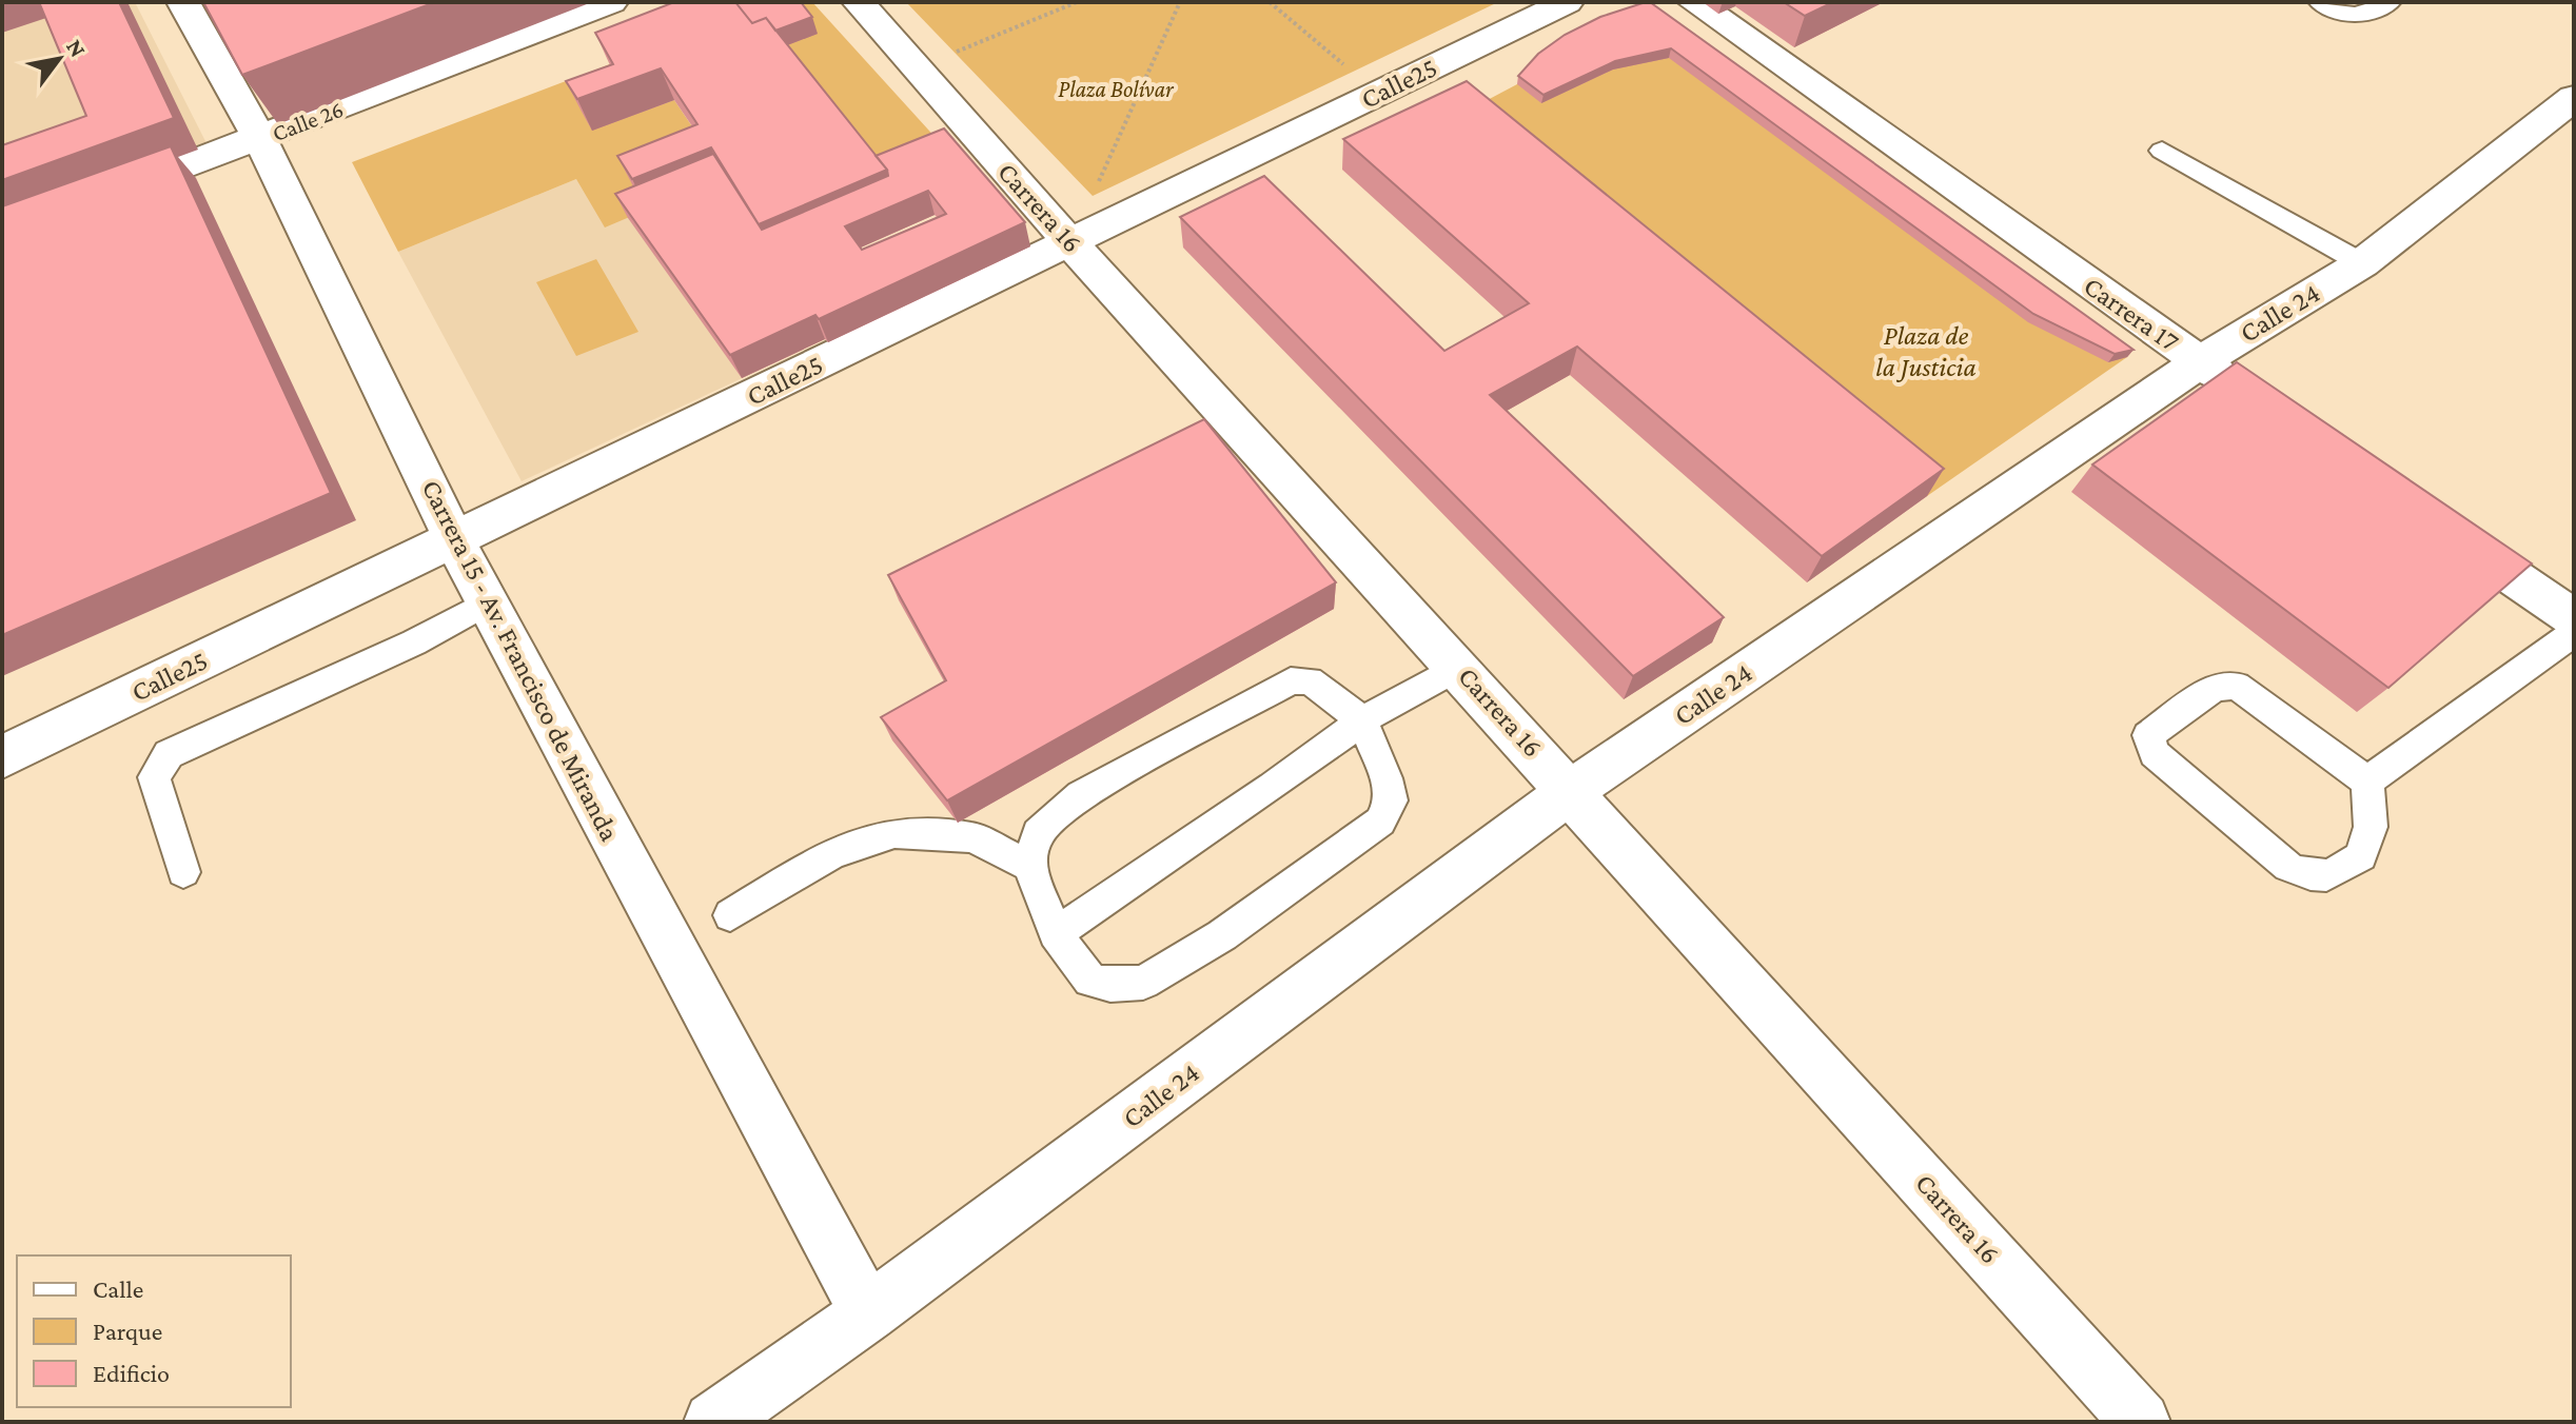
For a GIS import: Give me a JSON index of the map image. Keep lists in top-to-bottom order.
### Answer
{
  "streets": {
    "street": [
      "Calle25",
      "Calle 26",
      "Carrera 16",
      "Calle 24",
      "Carrera 17",
      "Carrera 15 - Av. Francisco de Miranda"
    ]
  },
  "crossings": [
    ["Calle25", "Carrera 16"],
    ["Calle25", "Carrera 15 - Av. Francisco de Miranda"],
    ["Calle 26", "Carrera 15 - Av. Francisco de Miranda"],
    ["Carrera 16", "Calle 24"],
    ["Calle 24", "Carrera 17"],
    ["Calle 24", "Carrera 15 - Av. Francisco de Miranda"]
  ],
  "parks": ["Plaza Bolívar", "Plaza de la Justicia"],
  "legend": ["Calle", "Parque", "Edificio"],
  "north": "top right"
}
